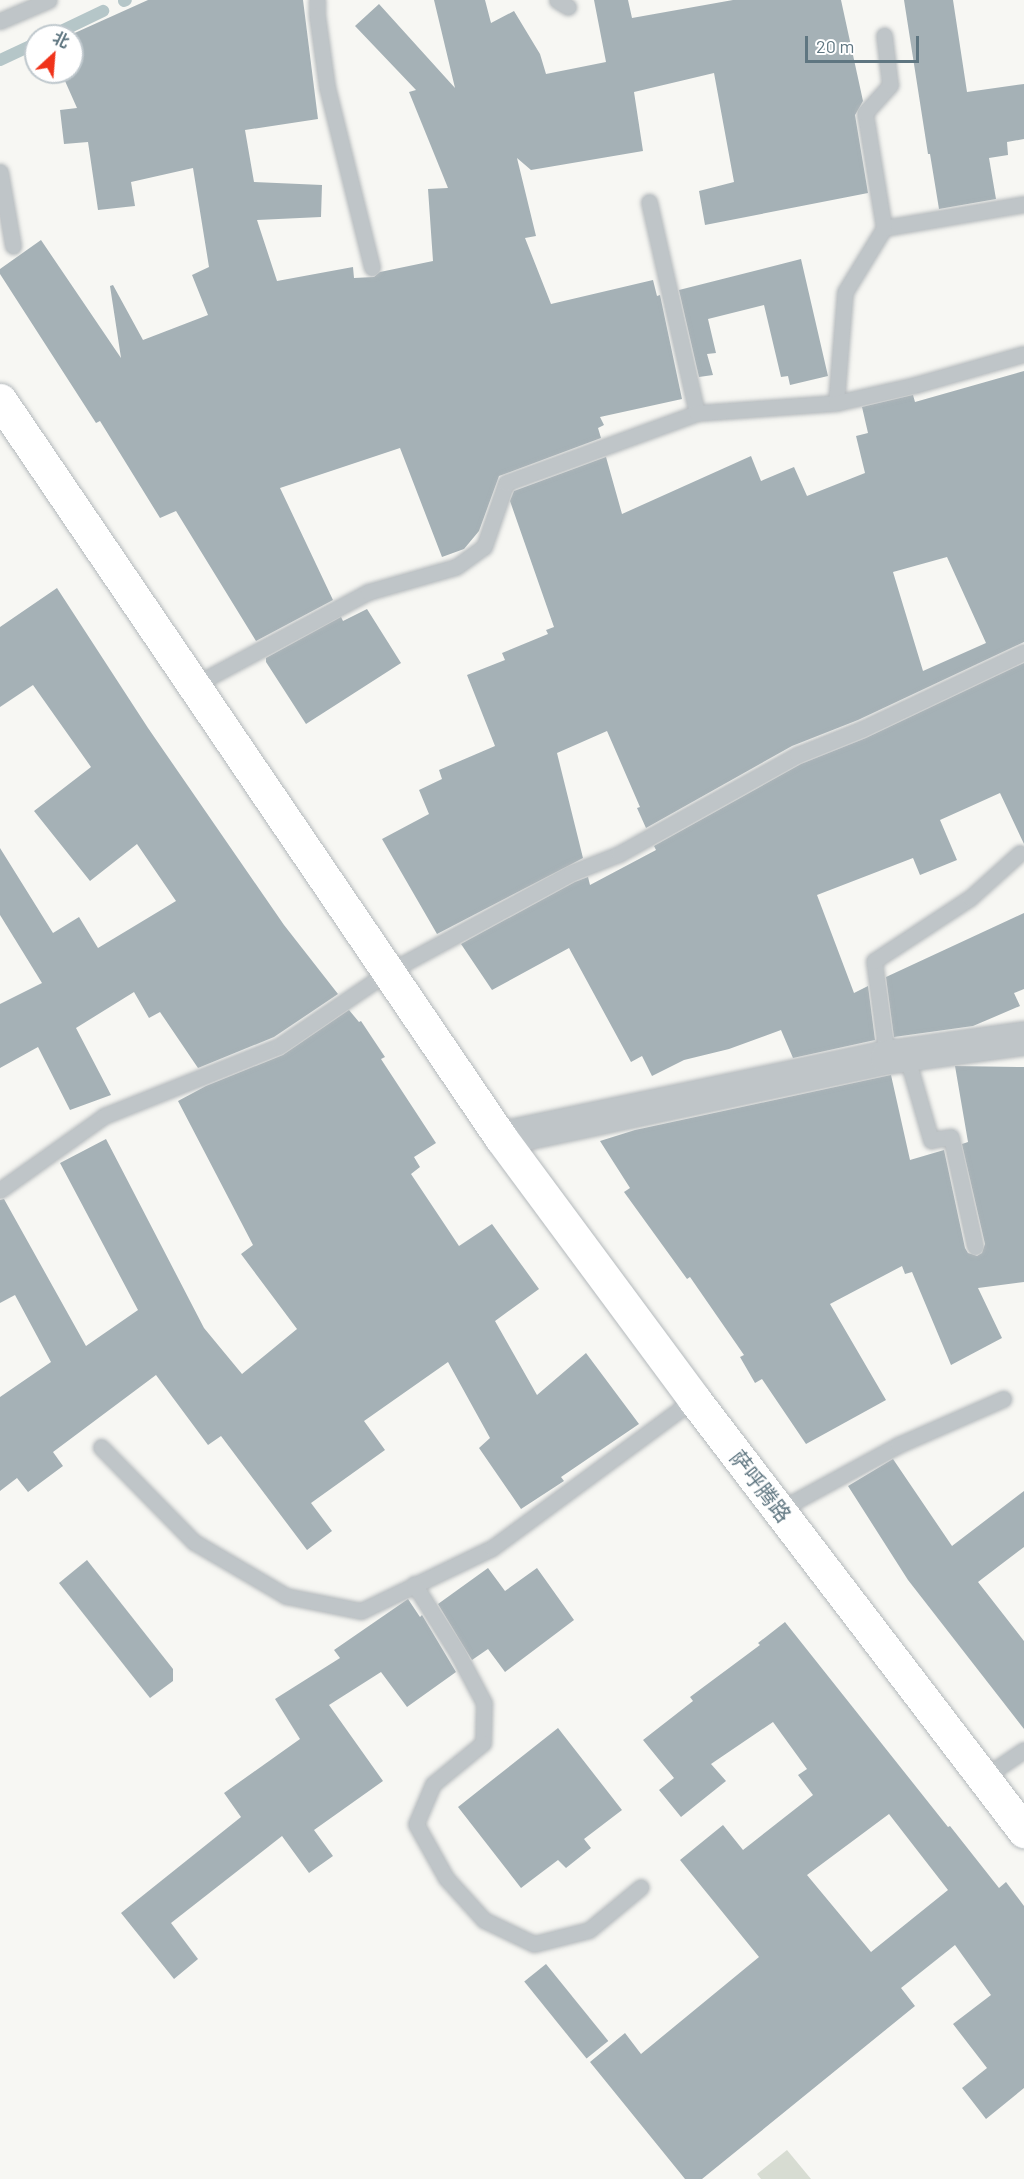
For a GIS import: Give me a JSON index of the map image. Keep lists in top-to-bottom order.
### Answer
{
  "streets": {
    "highway": ["萨呼腾路"]
  },
  "scale_bar": "20 m",
  "north": "top right"
}
